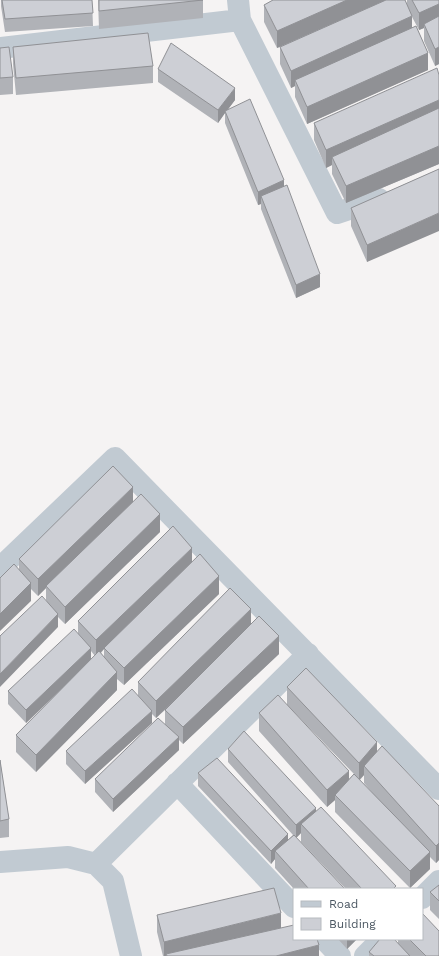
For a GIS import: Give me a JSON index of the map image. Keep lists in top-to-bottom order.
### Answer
{
  "legend": ["Road", "Building"]
}
